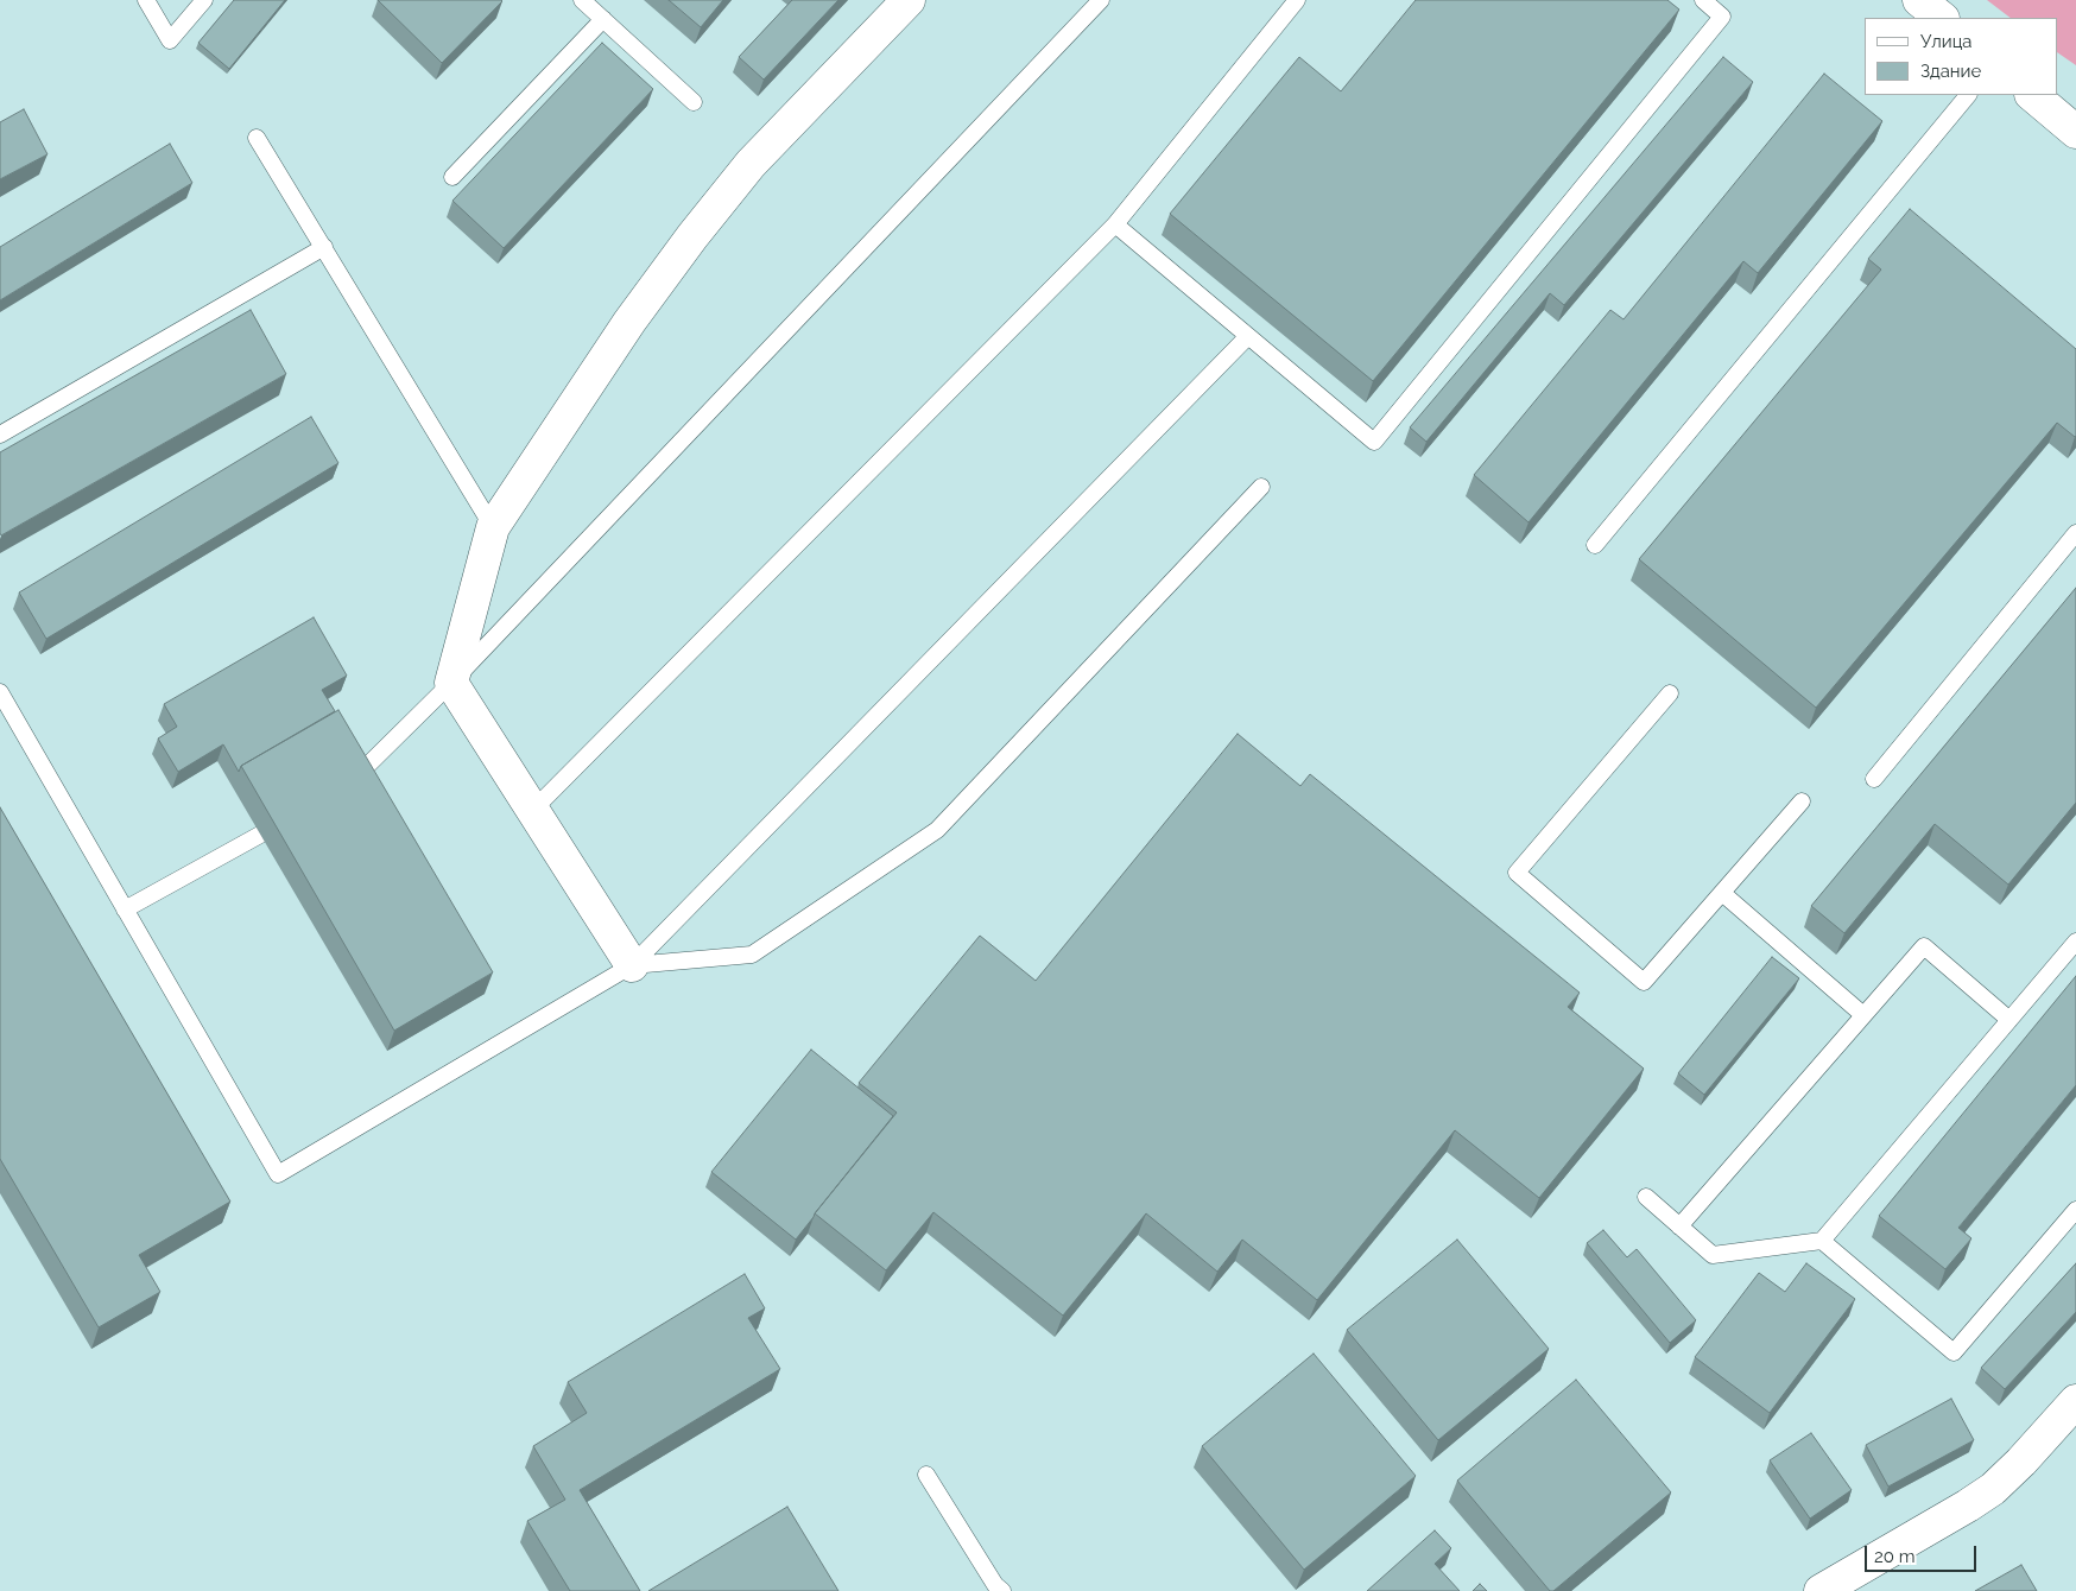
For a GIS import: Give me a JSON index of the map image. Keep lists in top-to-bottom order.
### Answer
{
  "legend": ["Улица", "Здание"],
  "scale_bar": "20 m"
}
